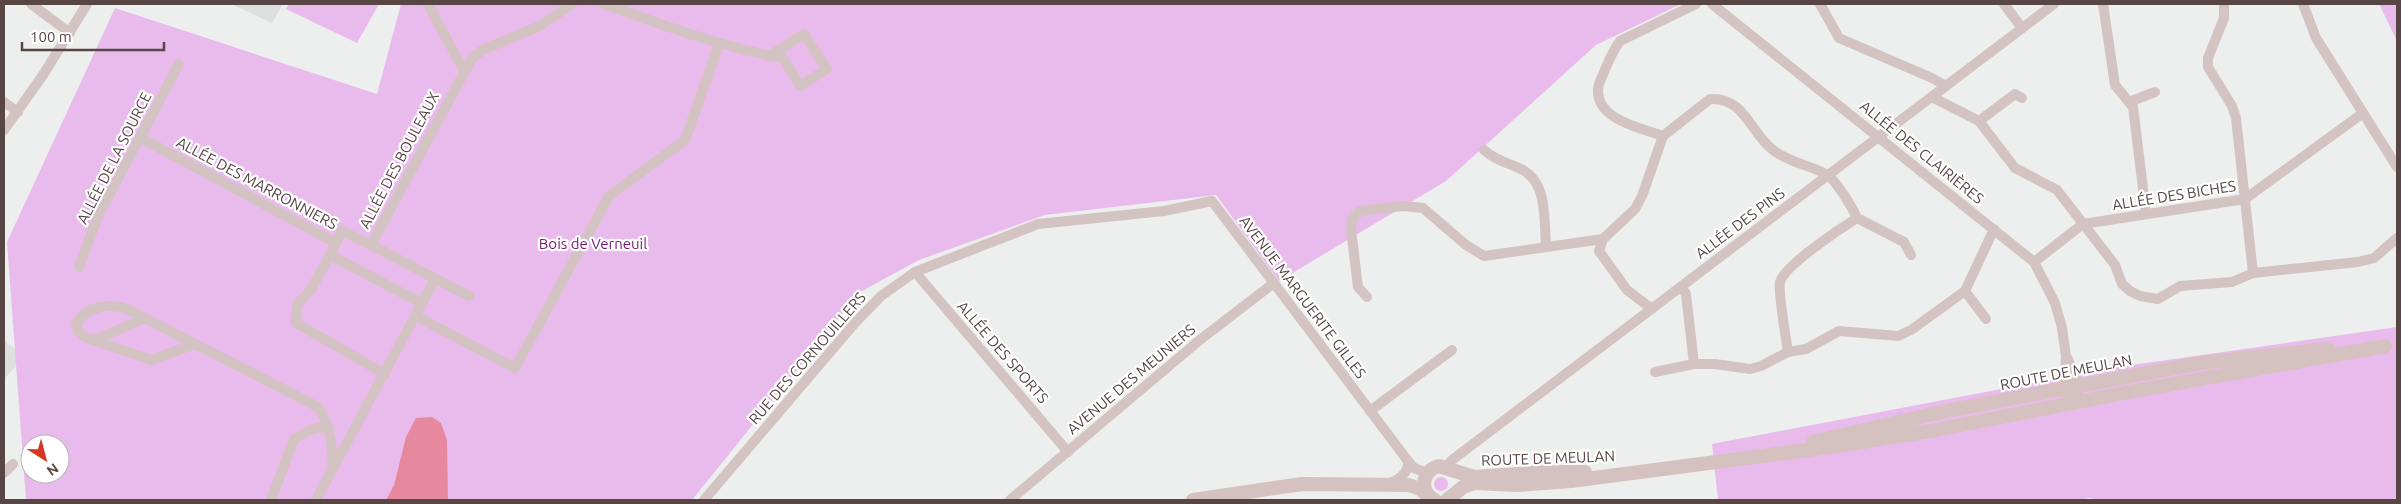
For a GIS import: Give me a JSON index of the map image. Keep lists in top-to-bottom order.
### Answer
{
  "streets": {
    "main road": ["ROUTE DE MEULAN"],
    "street": [
      "ALLÉE DES CLAIRIÈRES",
      "ALLÉE DE LA SOURCE",
      "ALLÉE DES BOULEAUX",
      "ALLÉE DES MARRONNIERS",
      "ALLÉE DES BICHES",
      "ALLÉE DES PINS",
      "AVENUE MARGUERITE GILLES",
      "ALLÉE DES SPORTS",
      "RUE DES CORNOUILLERS",
      "AVENUE DES MEUNIERS"
    ]
  },
  "crossings": [
    ["ALLÉE DES CLAIRIÈRES", "ALLÉE DES BICHES"],
    ["ALLÉE DES CLAIRIÈRES", "ALLÉE DES PINS"],
    ["ALLÉE DES CLAIRIÈRES", "ROUTE DE MEULAN"],
    ["ALLÉE DE LA SOURCE", "ALLÉE DES MARRONNIERS"],
    ["ALLÉE DES PINS", "ROUTE DE MEULAN"],
    ["AVENUE MARGUERITE GILLES", "RUE DES CORNOUILLERS"],
    ["AVENUE MARGUERITE GILLES", "AVENUE DES MEUNIERS"],
    ["ALLÉE DES SPORTS", "RUE DES CORNOUILLERS"],
    ["ALLÉE DES SPORTS", "AVENUE DES MEUNIERS"]
  ],
  "parks": ["Bois de Verneuil"],
  "scale_bar": "100 m",
  "north": "bottom right"
}
